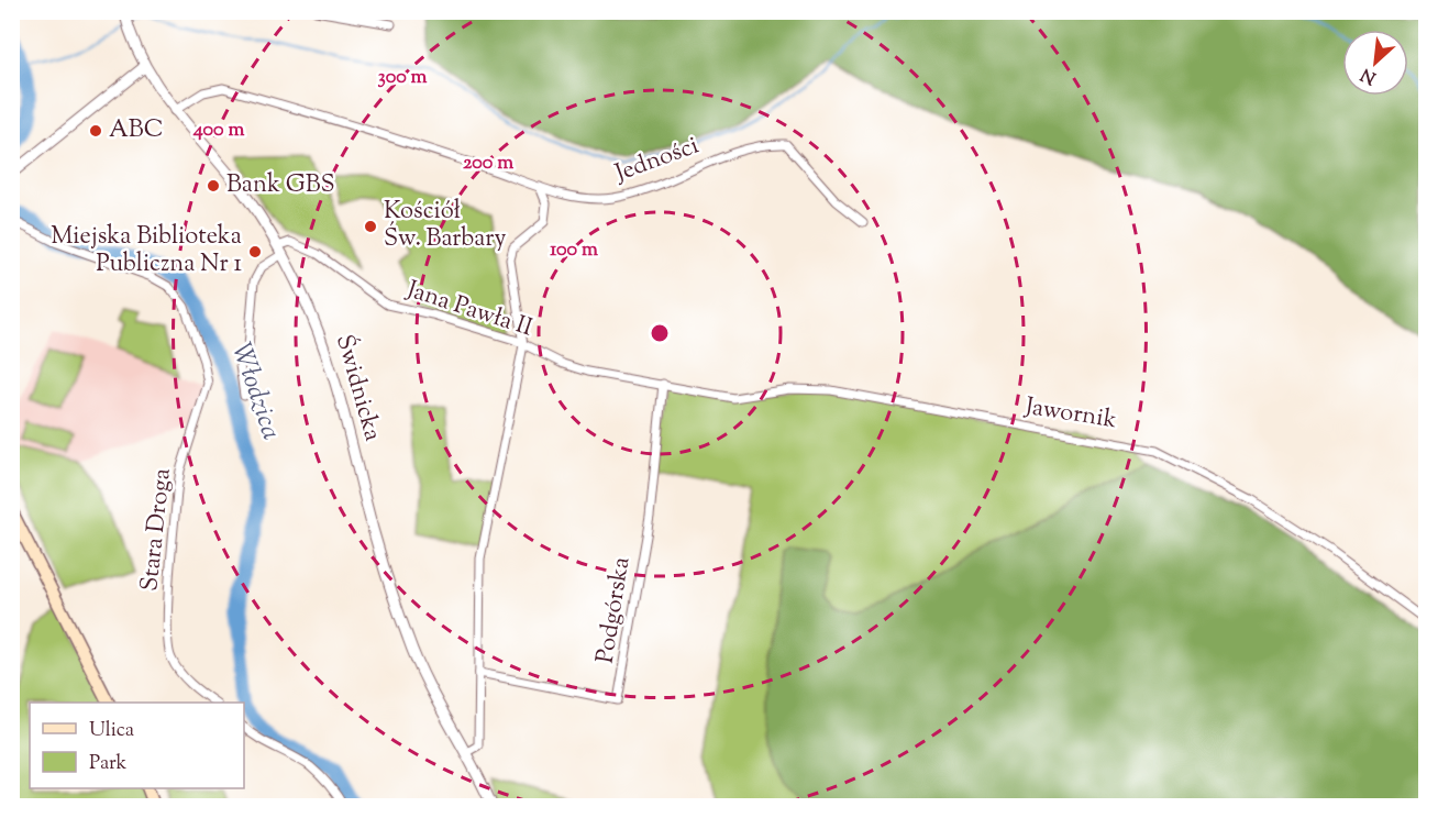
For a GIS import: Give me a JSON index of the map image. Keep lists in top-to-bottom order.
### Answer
{
  "streets": {
    "street": [
      "Jedności",
      "Jana Pawła II",
      "Świdnicka",
      "Jawornik",
      "Stara Droga",
      "Podgórska"
    ]
  },
  "crossings": [
    ["Jedności", "Świdnicka"],
    ["Jana Pawła II", "Świdnicka"],
    ["Jana Pawła II", "Jawornik"],
    ["Jana Pawła II", "Podgórska"],
    ["Jawornik", "Podgórska"]
  ],
  "water": ["Włodzica"],
  "places": [
    "ABC",
    "Bank GBS",
    "Kościół Św. Barbary",
    "Miejska Biblioteka Publiczna Nr 1"
  ],
  "legend": ["Ulica", "Park"],
  "north": "bottom left",
  "rings": [
    "300 m",
    "400 m",
    "200 m",
    "100 m"
  ]
}
